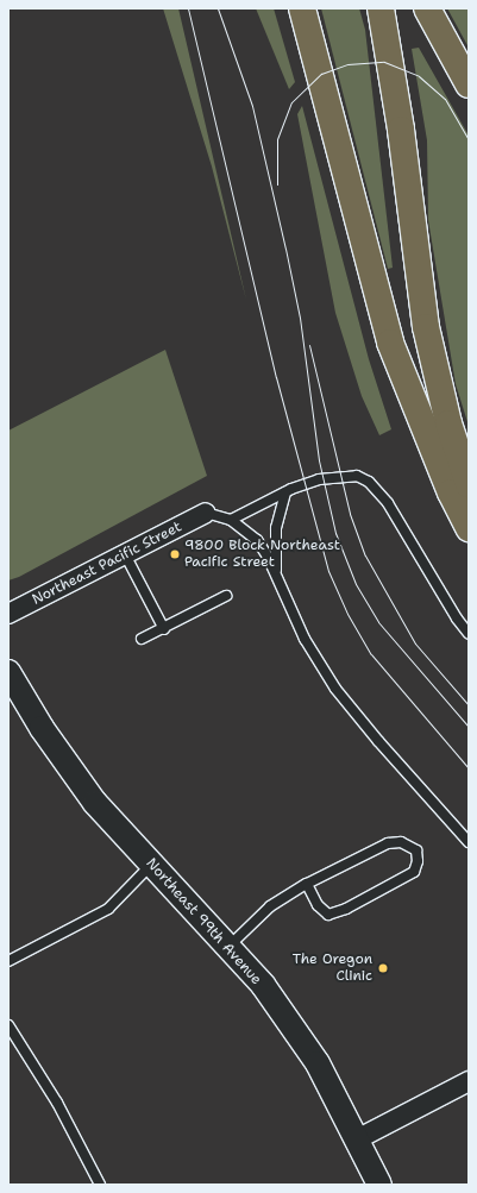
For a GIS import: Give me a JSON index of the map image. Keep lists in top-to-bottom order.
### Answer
{
  "streets": {
    "street": ["Northeast Pacific Street", "Northeast 99th Avenue"]
  },
  "places": ["9800 Block Northeast Pacific Street", "The Oregon Clinic"]
}
